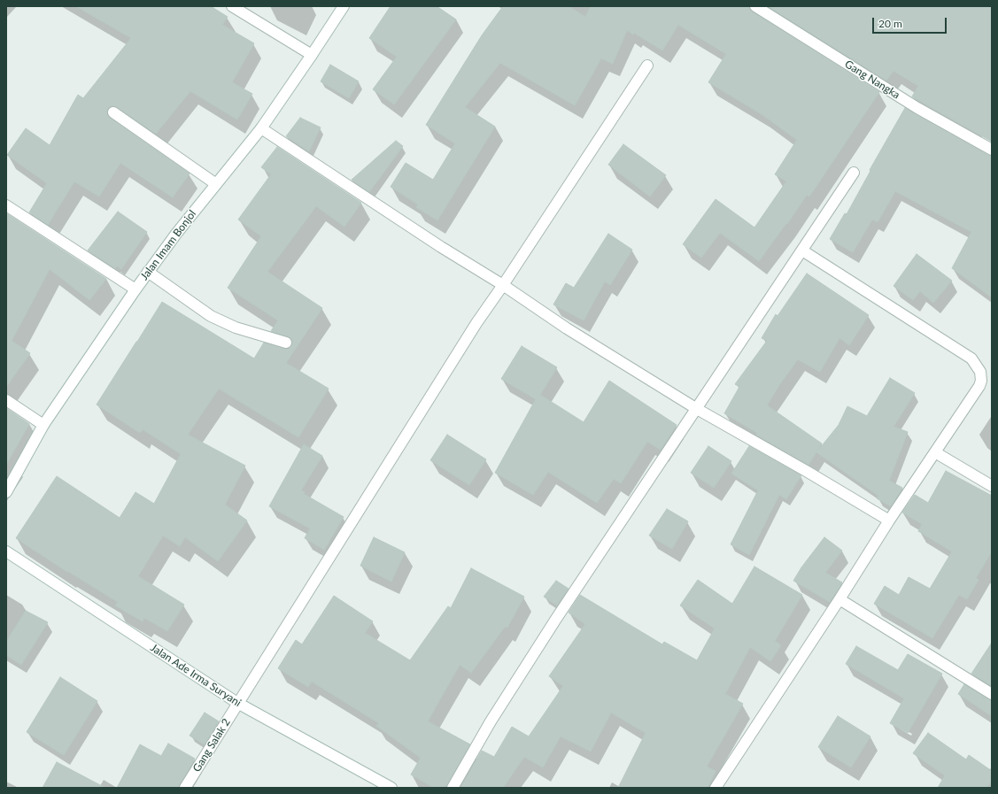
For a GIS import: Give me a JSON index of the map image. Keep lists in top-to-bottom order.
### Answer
{
  "streets": {
    "street": [
      "Gang Nangka",
      "Jalan Imam Bonjol",
      "Jalan Ade Irma Suryani",
      "Gang Salak 2"
    ]
  },
  "crossings": [
    ["Jalan Ade Irma Suryani", "Gang Salak 2"]
  ],
  "scale_bar": "20 m"
}
